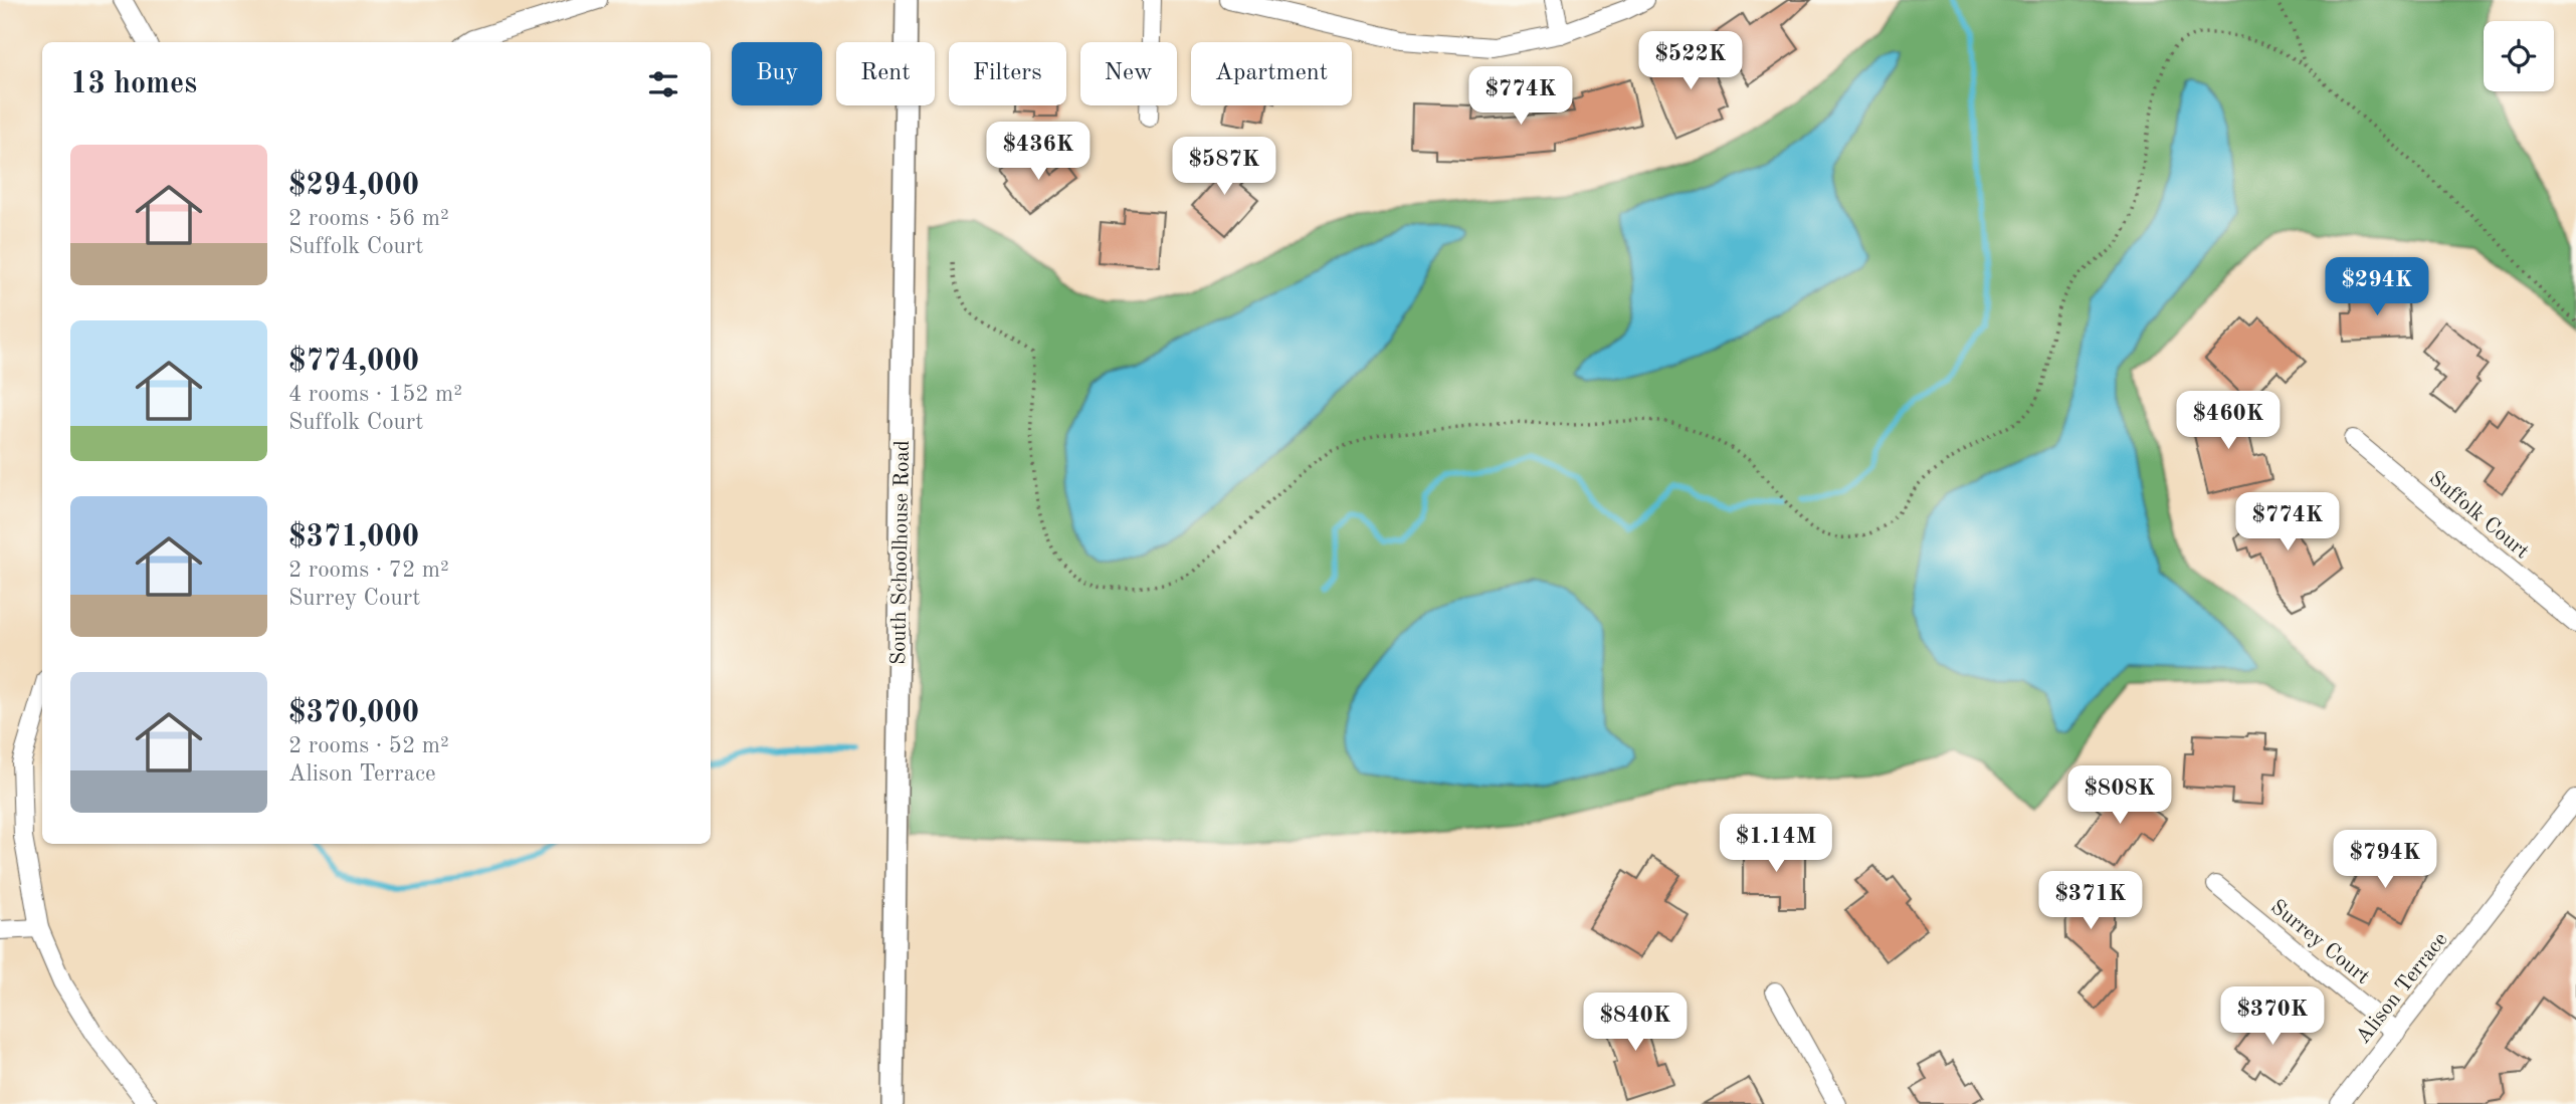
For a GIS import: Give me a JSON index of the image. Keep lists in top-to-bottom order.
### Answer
{
  "streets": {
    "street": [
      "Suffolk Court",
      "South Schoolhouse Road",
      "Surrey Court",
      "Alison Terrace"
    ]
  },
  "crossings": [
    ["Surrey Court", "Alison Terrace"]
  ],
  "page": {
    "price": [
      "$522K",
      "$774K",
      "$436K",
      "$587K",
      "$294K",
      "$460K",
      "$774K",
      "$808K",
      "$1.14M",
      "$794K",
      "$371K",
      "$370K",
      "$840K"
    ],
    "chip": [
      "Buy",
      "Rent",
      "Filters",
      "New",
      "Apartment"
    ],
    "heading": "13 homes",
    "list": [
      {
        "name": "$294,000",
        "note": "2 rooms · 56 m² · Suffolk Court"
      },
      {
        "name": "$774,000",
        "note": "4 rooms · 152 m² · Suffolk Court"
      },
      {
        "name": "$371,000",
        "note": "2 rooms · 72 m² · Surrey Court"
      },
      {
        "name": "$370,000",
        "note": "2 rooms · 52 m² · Alison Terrace"
      }
    ]
  }
}
